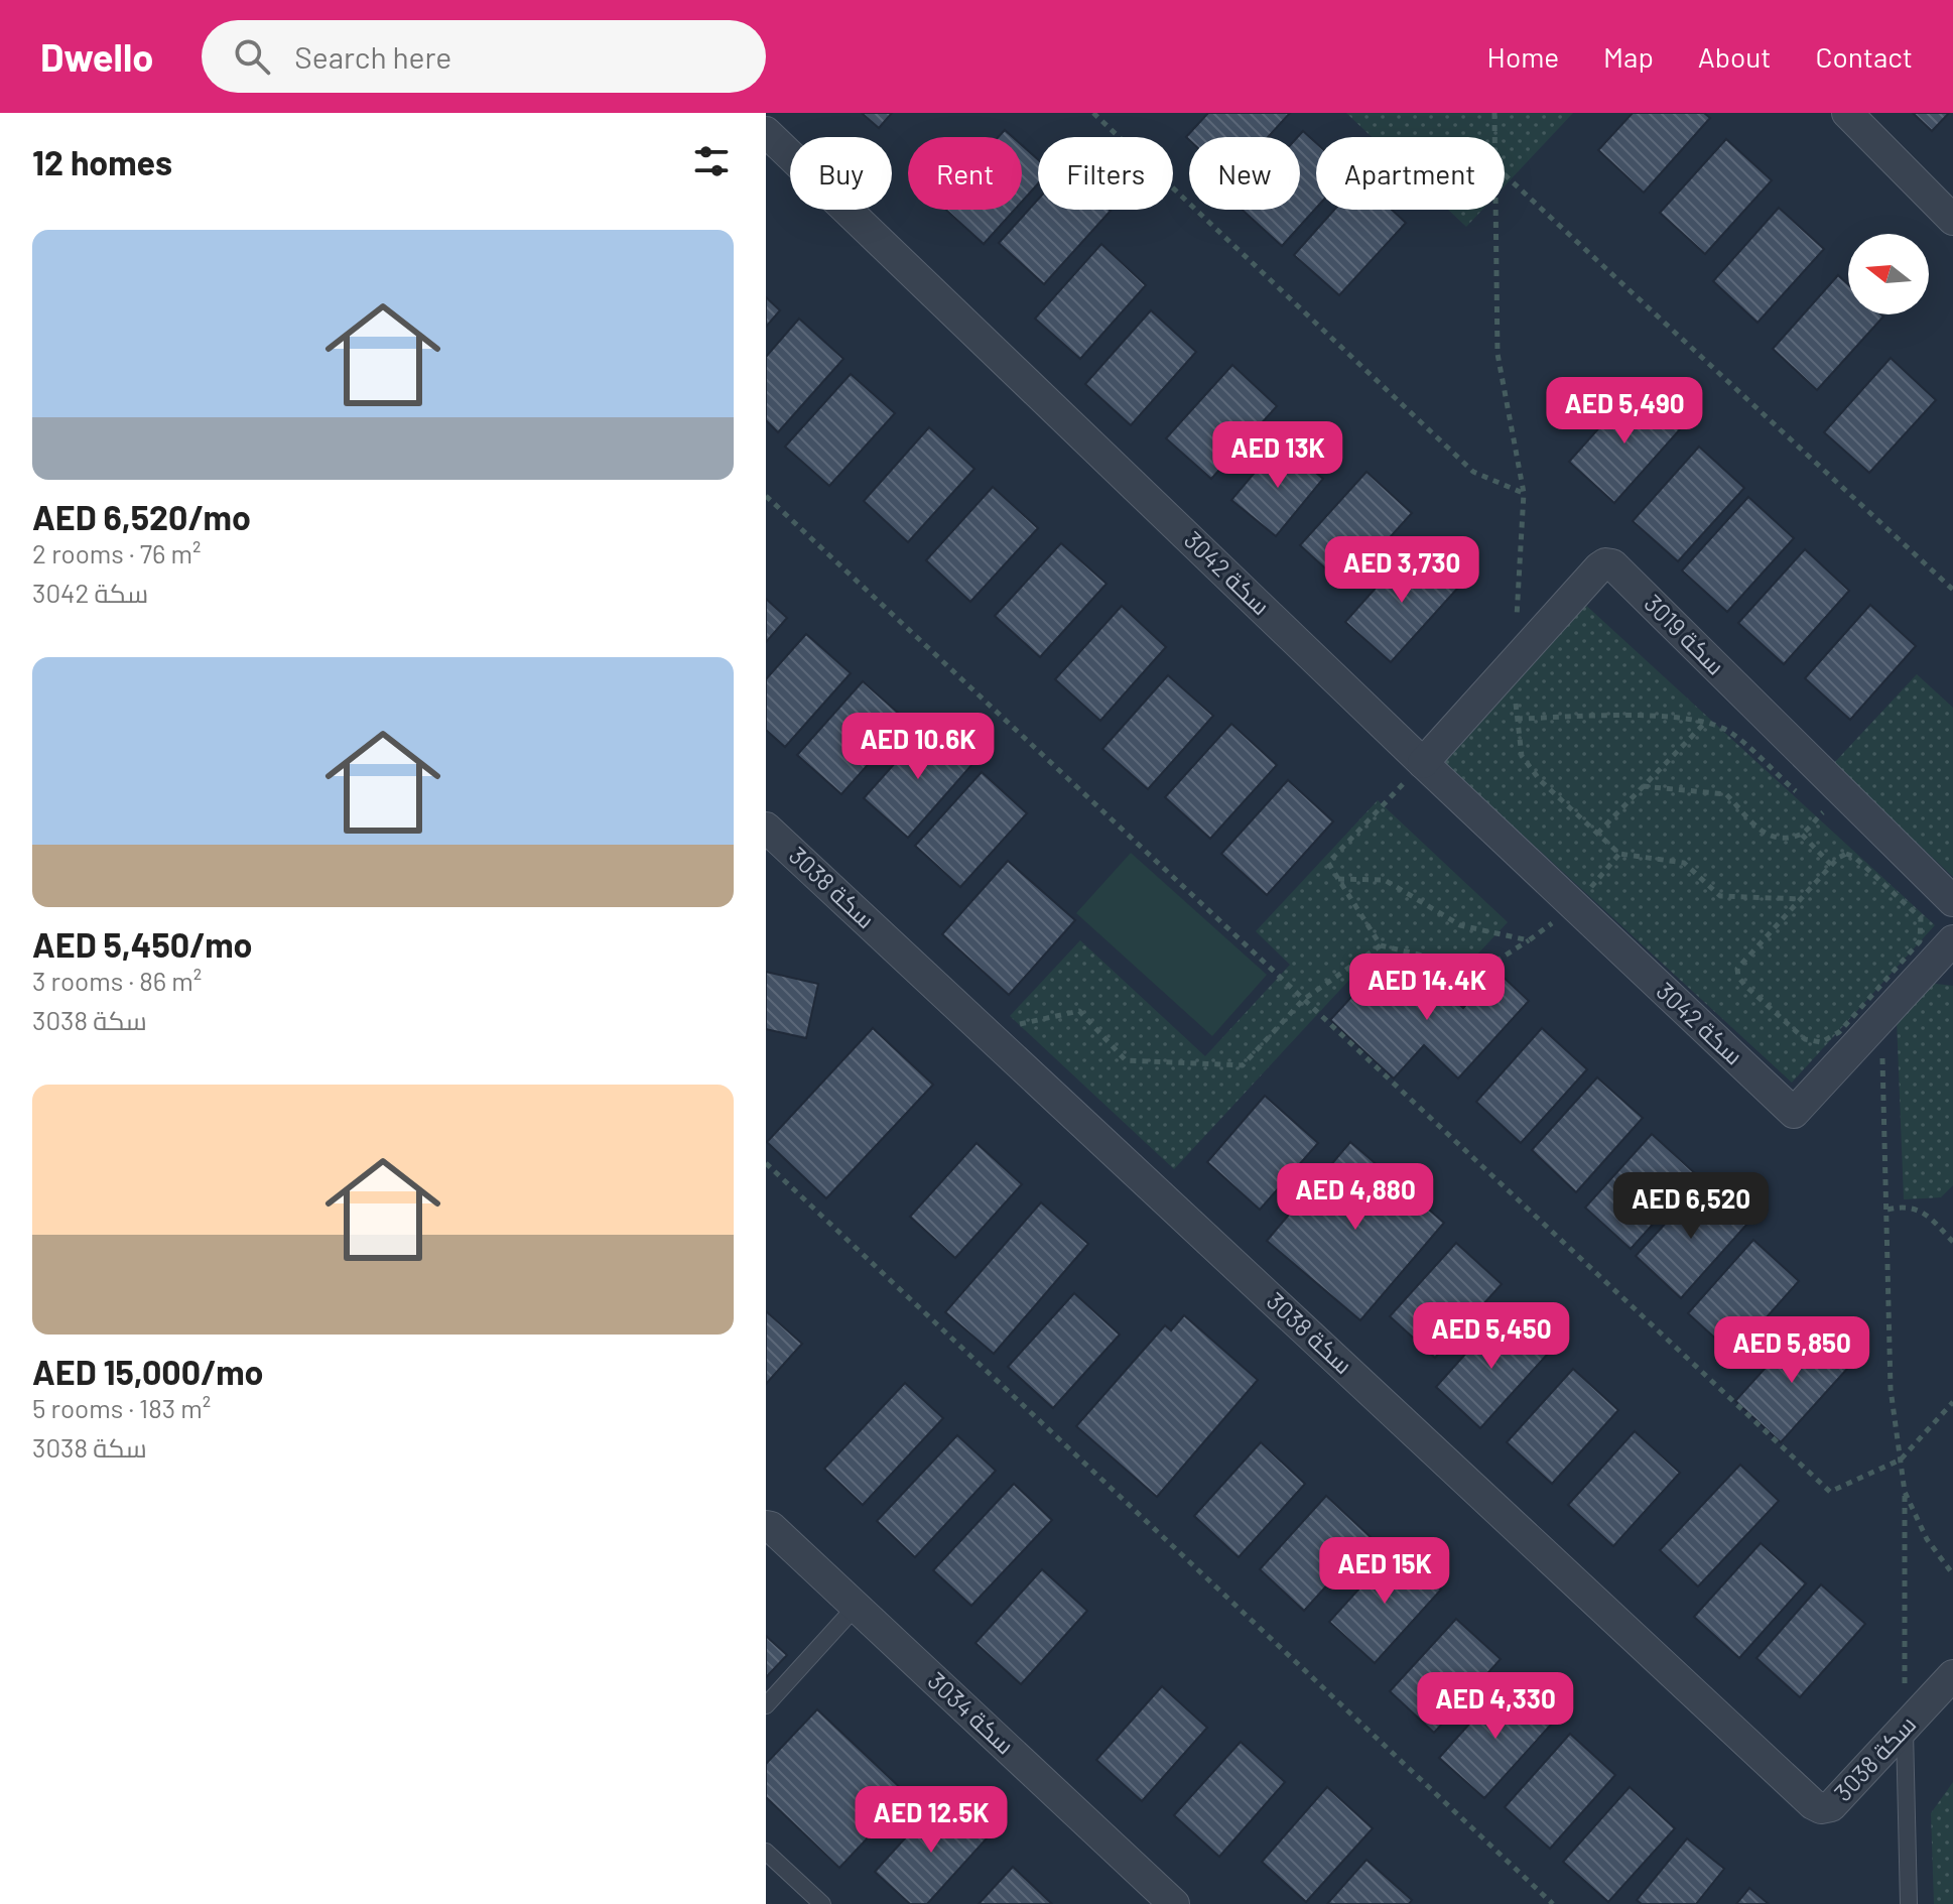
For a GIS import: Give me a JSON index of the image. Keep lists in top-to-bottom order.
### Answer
{
  "streets": {
    "street": [
      "سكة 3042",
      "سكة 3019",
      "سكة 3038",
      "سكة 3034"
    ]
  },
  "crossings": [
    ["سكة 3042", "سكة 3019"]
  ],
  "north": "left",
  "page": {
    "header": "Dwello",
    "search": "Search here",
    "nav": [
      "Home",
      "Map",
      "About",
      "Contact"
    ],
    "heading": "12 homes",
    "chip": [
      "Buy",
      "Rent",
      "Filters",
      "New",
      "Apartment"
    ],
    "list": [
      {
        "name": "AED 6,520/mo",
        "note": "2 rooms · 76 m² · سكة 3042"
      },
      {
        "name": "AED 5,450/mo",
        "note": "3 rooms · 86 m² · سكة 3038"
      },
      {
        "name": "AED 15,000/mo",
        "note": "5 rooms · 183 m² · سكة 3038"
      }
    ],
    "price": [
      "AED 5,490",
      "AED 13K",
      "AED 3,730",
      "AED 10.6K",
      "AED 14.4K",
      "AED 4,880",
      "AED 6,520",
      "AED 5,450",
      "AED 5,850",
      "AED 15K",
      "AED 4,330",
      "AED 12.5K"
    ]
  }
}
